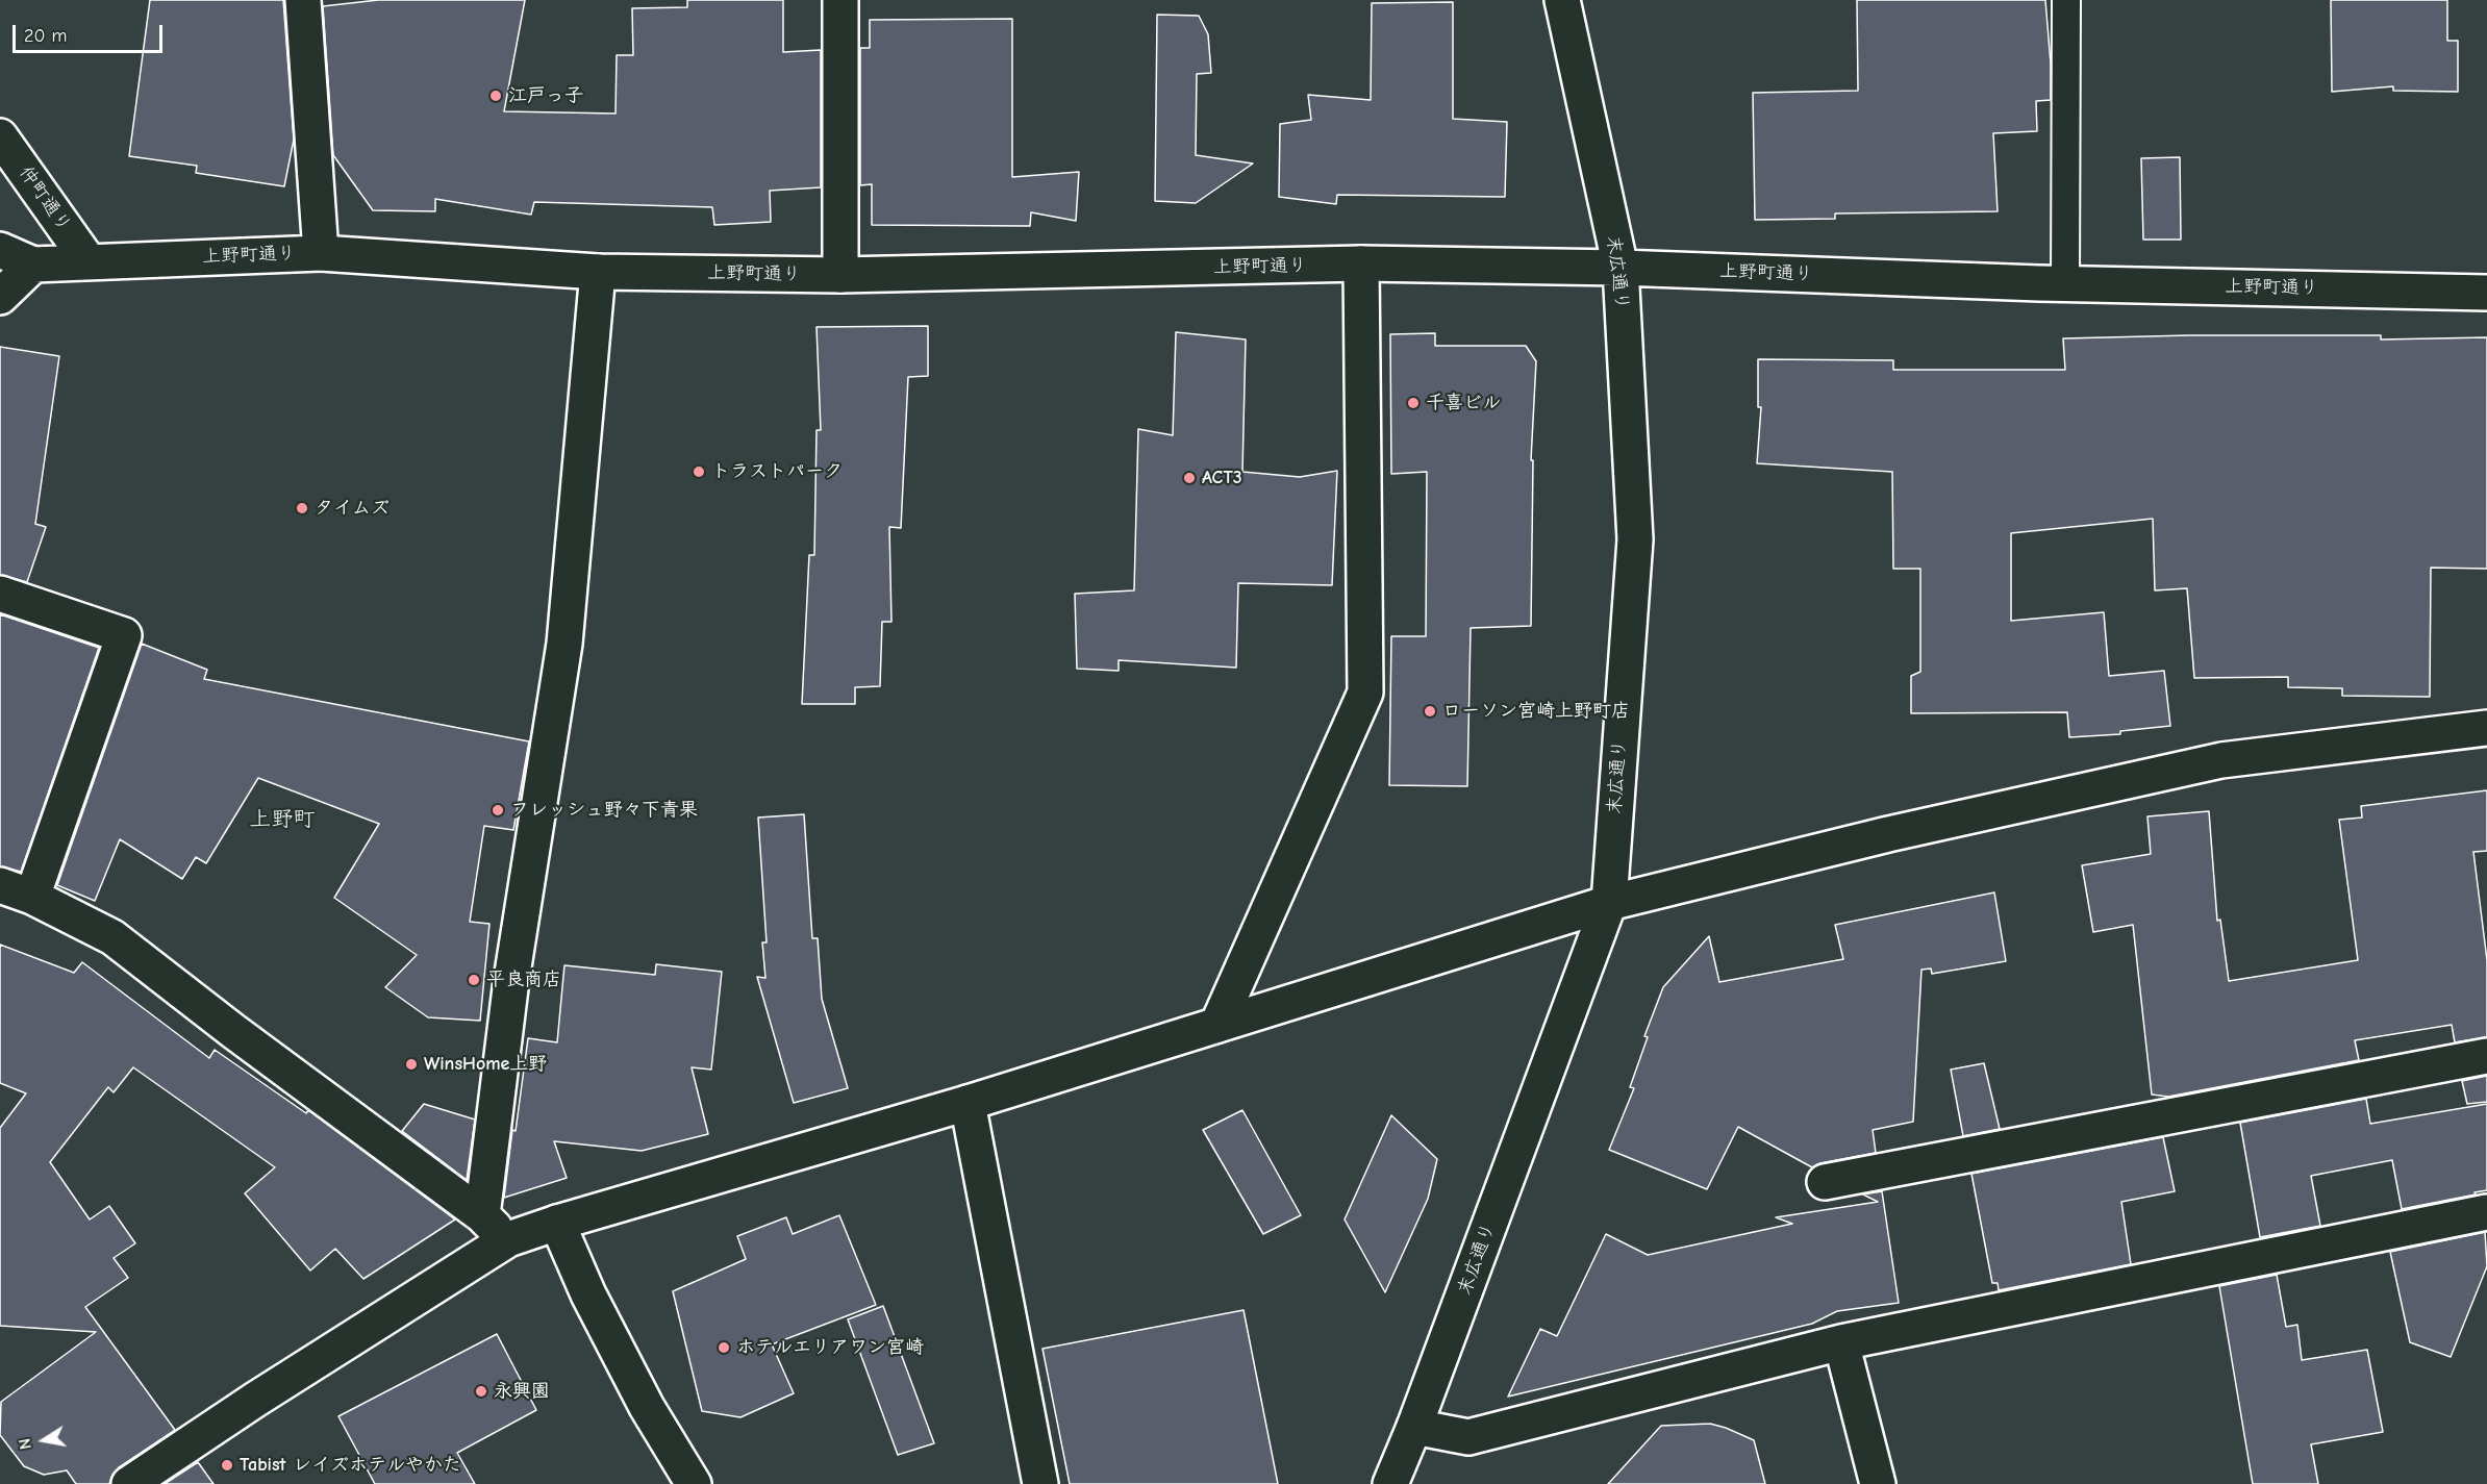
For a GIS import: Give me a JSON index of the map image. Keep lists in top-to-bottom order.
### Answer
{
  "streets": {
    "street": ["仲町通り", "上野町通り", "末広通り"]
  },
  "crossings": [
    ["仲町通り", "上野町通り"],
    ["上野町通り", "末広通り"]
  ],
  "districts": ["上野町"],
  "places": [
    "江戸っ子",
    "千喜ビル",
    "トラストパーク",
    "ACT3",
    "タイムズ",
    "ローソン宮崎上野町店",
    "フレッシュ野々下青果",
    "平良商店",
    "WinsHome上野",
    "ホテルエリアワン宮崎",
    "永興園",
    "Tabist レイズホテルやかた"
  ],
  "scale_bar": "20 m",
  "north": "left"
}
